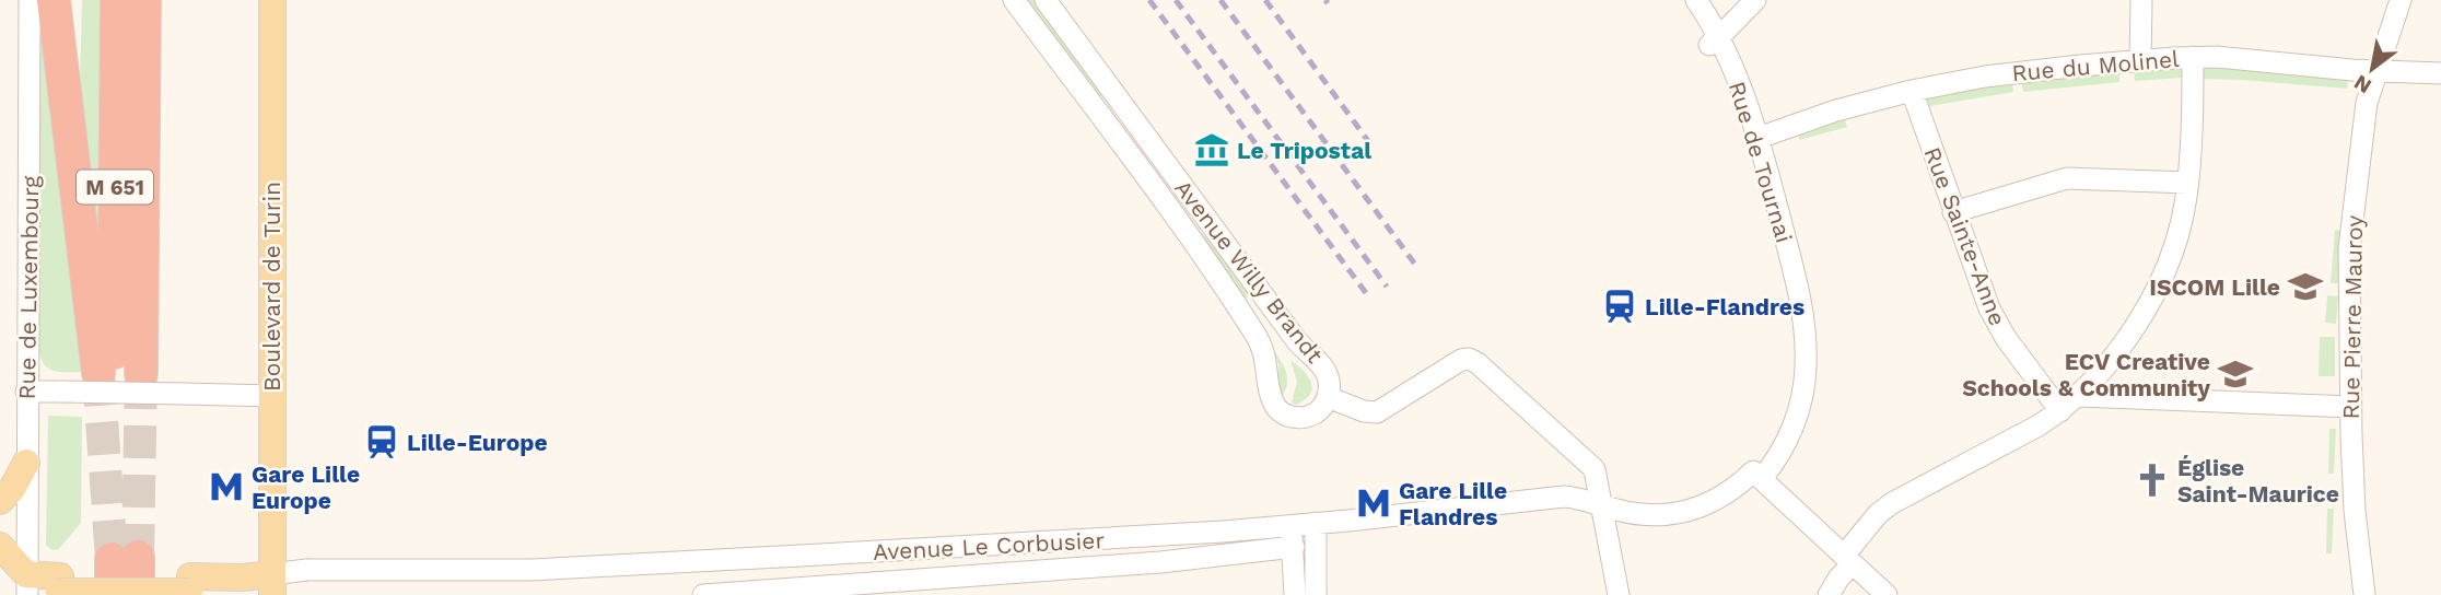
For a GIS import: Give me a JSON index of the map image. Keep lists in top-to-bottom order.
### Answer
{
  "streets": {
    "highway": ["M 651"],
    "main road": ["Boulevard de Turin"],
    "street": [
      "Rue du Molinel",
      "Rue de Tournai",
      "Rue Sainte-Anne",
      "Avenue Willy Brandt",
      "Rue de Luxembourg",
      "Rue Pierre Mauroy",
      "Avenue Le Corbusier"
    ]
  },
  "crossings": [
    ["Rue du Molinel", "Rue de Tournai"],
    ["Rue du Molinel", "Rue Sainte-Anne"],
    ["Rue du Molinel", "Rue Pierre Mauroy"],
    ["Rue de Tournai", "Avenue Le Corbusier"],
    ["Boulevard de Turin", "Avenue Le Corbusier"]
  ],
  "places": {
    "museum": ["Le Tripostal"],
    "school or university": ["ISCOM Lille", "ECV Creative Schools & Community"],
    "station": ["Lille-Flandres", "Lille-Europe"],
    "church": ["Église Saint-Maurice"],
    "metro station": ["Gare Lille Europe", "Gare Lille Flandres"]
  },
  "north": "bottom left"
}
